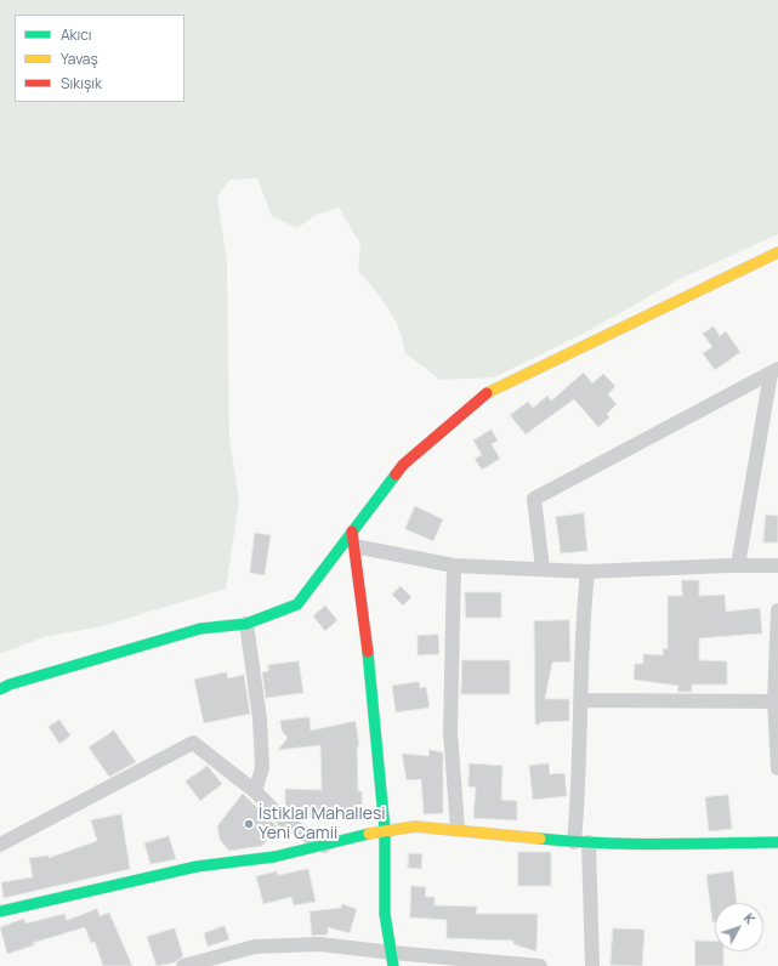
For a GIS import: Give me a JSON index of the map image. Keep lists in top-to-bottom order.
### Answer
{
  "places": ["İstiklal Mahallesi Yeni Camii"],
  "legend": ["Akıcı", "Yavaş", "Sıkışık"],
  "north": "top right"
}
